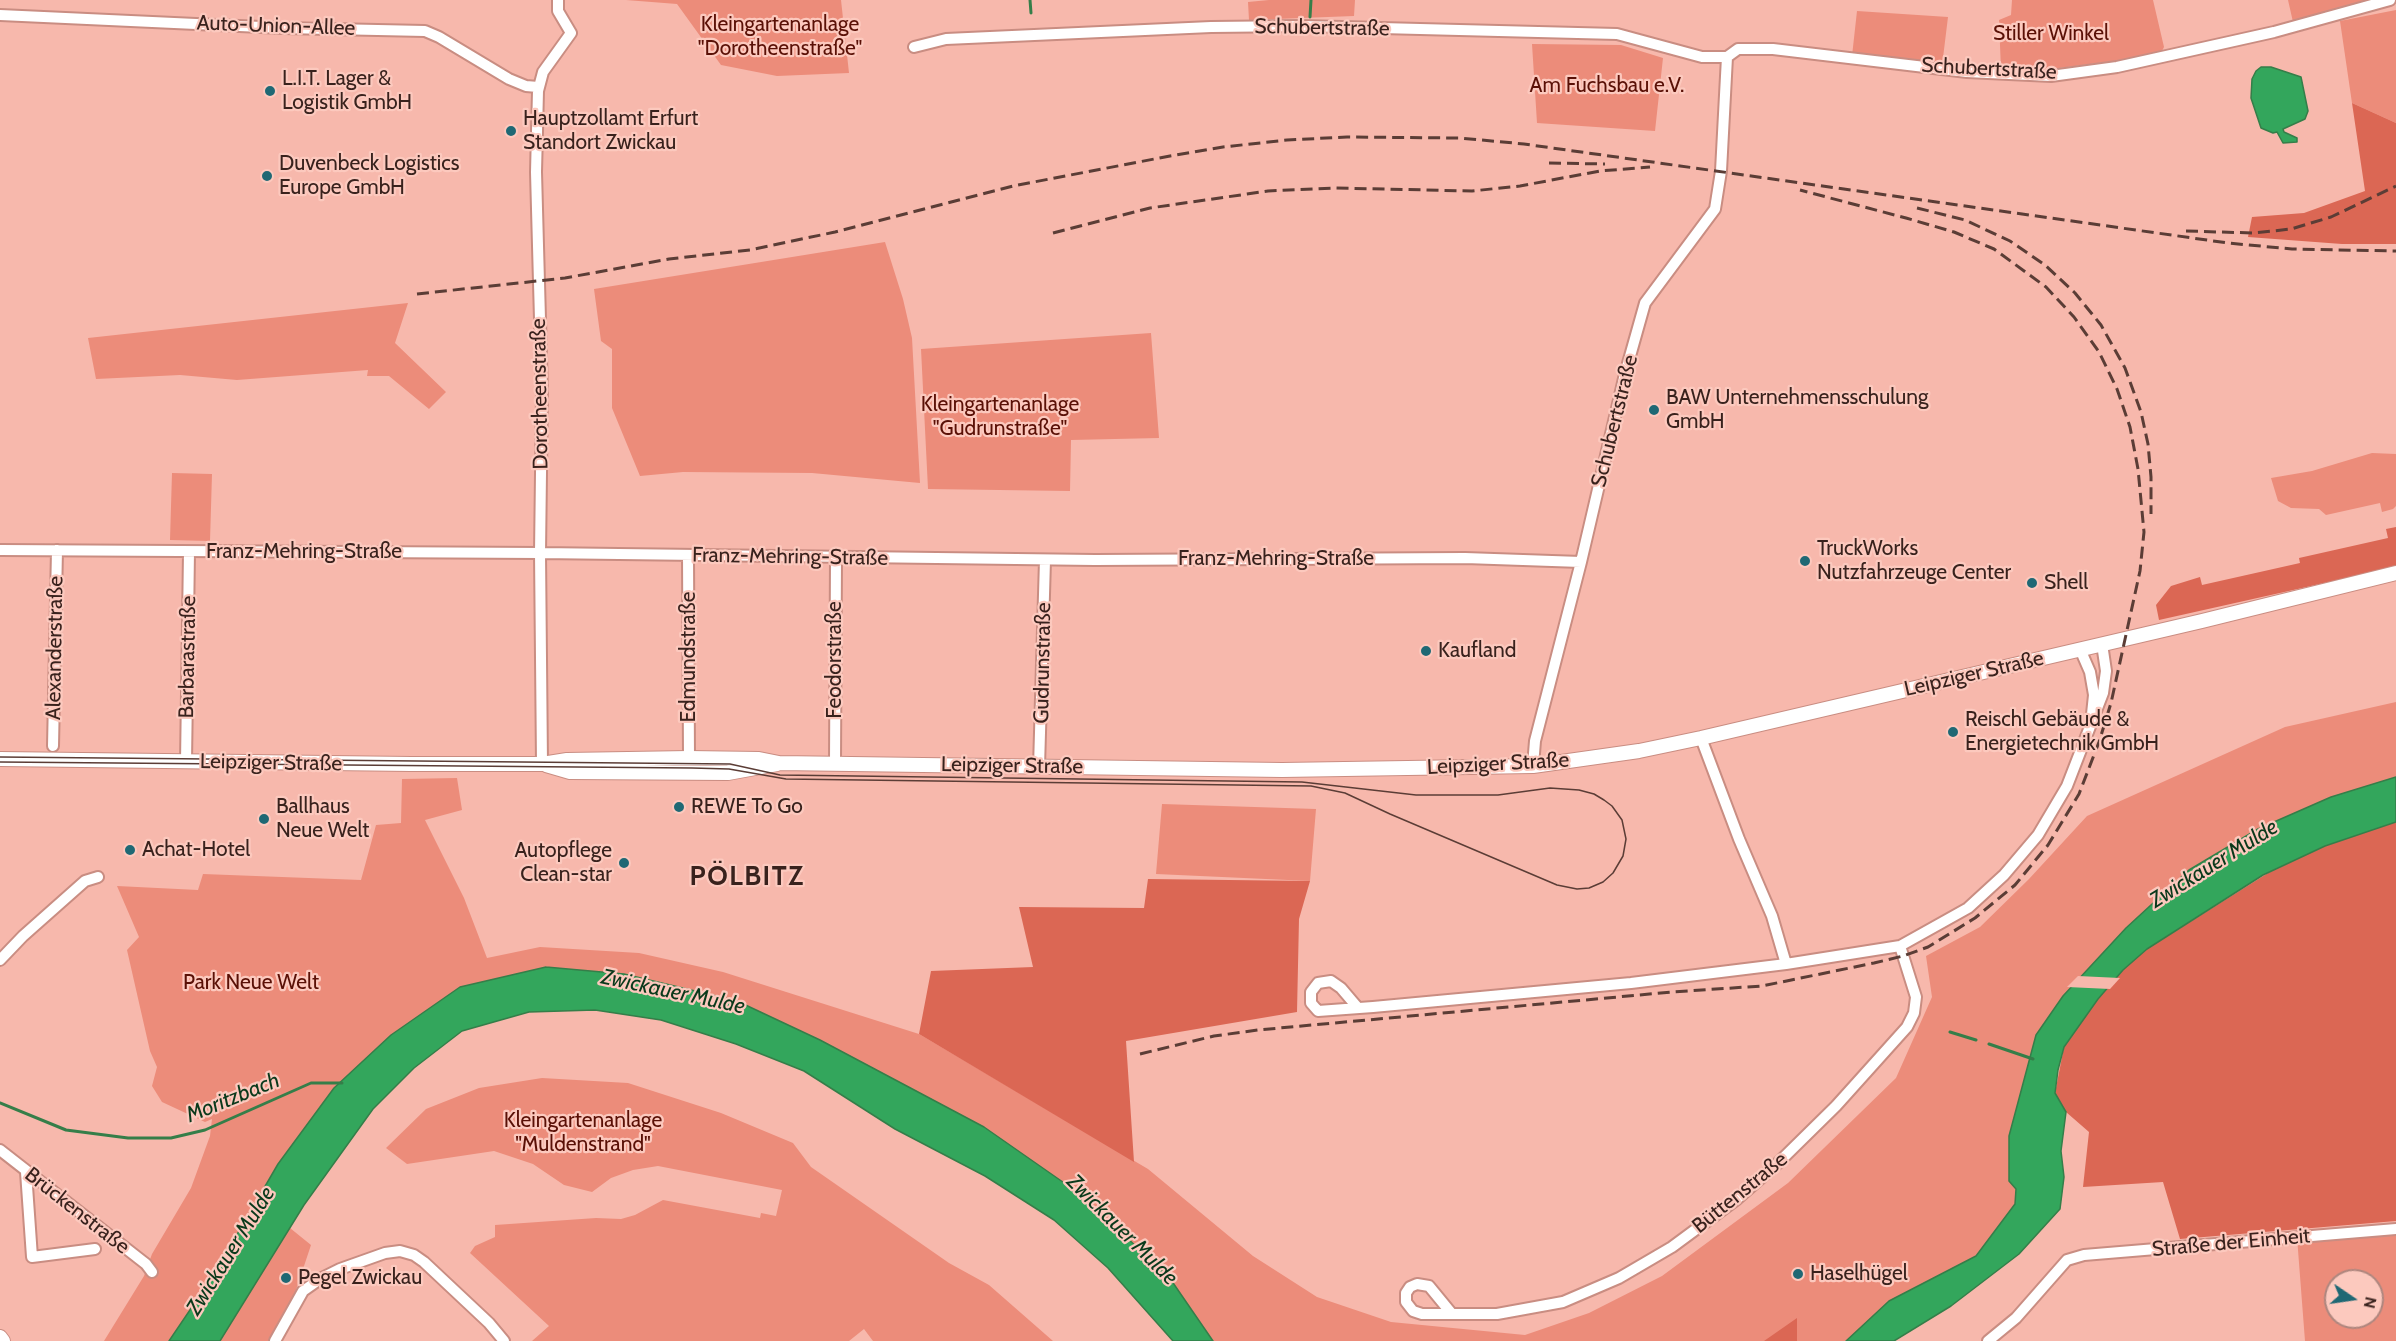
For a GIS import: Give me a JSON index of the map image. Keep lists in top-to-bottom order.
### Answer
{
  "streets": {
    "street": [
      "Auto-Union-Allee",
      "Schubertstraße",
      "Dorotheenstraße",
      "Franz-Mehring-Straße",
      "Alexanderstraße",
      "Barbarastraße",
      "Edmundstraße",
      "Feodorstraße",
      "Gudrunstraße",
      "Leipziger Straße",
      "Büttenstraße",
      "Brückenstraße",
      "Straße der Einheit"
    ]
  },
  "crossings": [
    ["Auto-Union-Allee", "Dorotheenstraße"],
    ["Schubertstraße", "Franz-Mehring-Straße"],
    ["Schubertstraße", "Leipziger Straße"],
    ["Dorotheenstraße", "Franz-Mehring-Straße"],
    ["Dorotheenstraße", "Leipziger Straße"],
    ["Franz-Mehring-Straße", "Alexanderstraße"],
    ["Franz-Mehring-Straße", "Barbarastraße"],
    ["Franz-Mehring-Straße", "Edmundstraße"],
    ["Franz-Mehring-Straße", "Feodorstraße"],
    ["Franz-Mehring-Straße", "Gudrunstraße"],
    ["Barbarastraße", "Leipziger Straße"],
    ["Edmundstraße", "Leipziger Straße"],
    ["Feodorstraße", "Leipziger Straße"],
    ["Gudrunstraße", "Leipziger Straße"]
  ],
  "districts": ["PÖLBITZ"],
  "water": ["Zwickauer Mulde", "Moritzbach"],
  "parks": [
    "Kleingartenanlage \"Dorotheenstraße\"",
    "Stiller Winkel",
    "Am Fuchsbau e.V.",
    "Kleingartenanlage \"Gudrunstraße\"",
    "Park Neue Welt",
    "Kleingartenanlage \"Muldenstrand\""
  ],
  "places": [
    "L.I.T. Lager & Logistik GmbH",
    "Hauptzollamt Erfurt Standort Zwickau",
    "Duvenbeck Logistics Europe GmbH",
    "BAW Unternehmensschulung GmbH",
    "TruckWorks Nutzfahrzeuge Center",
    "Shell",
    "Kaufland",
    "Reischl Gebäude & Energietechnik GmbH",
    "REWE To Go",
    "Ballhaus Neue Welt",
    "Achat-Hotel",
    "Autopflege Clean-star",
    "Haselhügel",
    "Pegel Zwickau"
  ],
  "north": "right"
}
